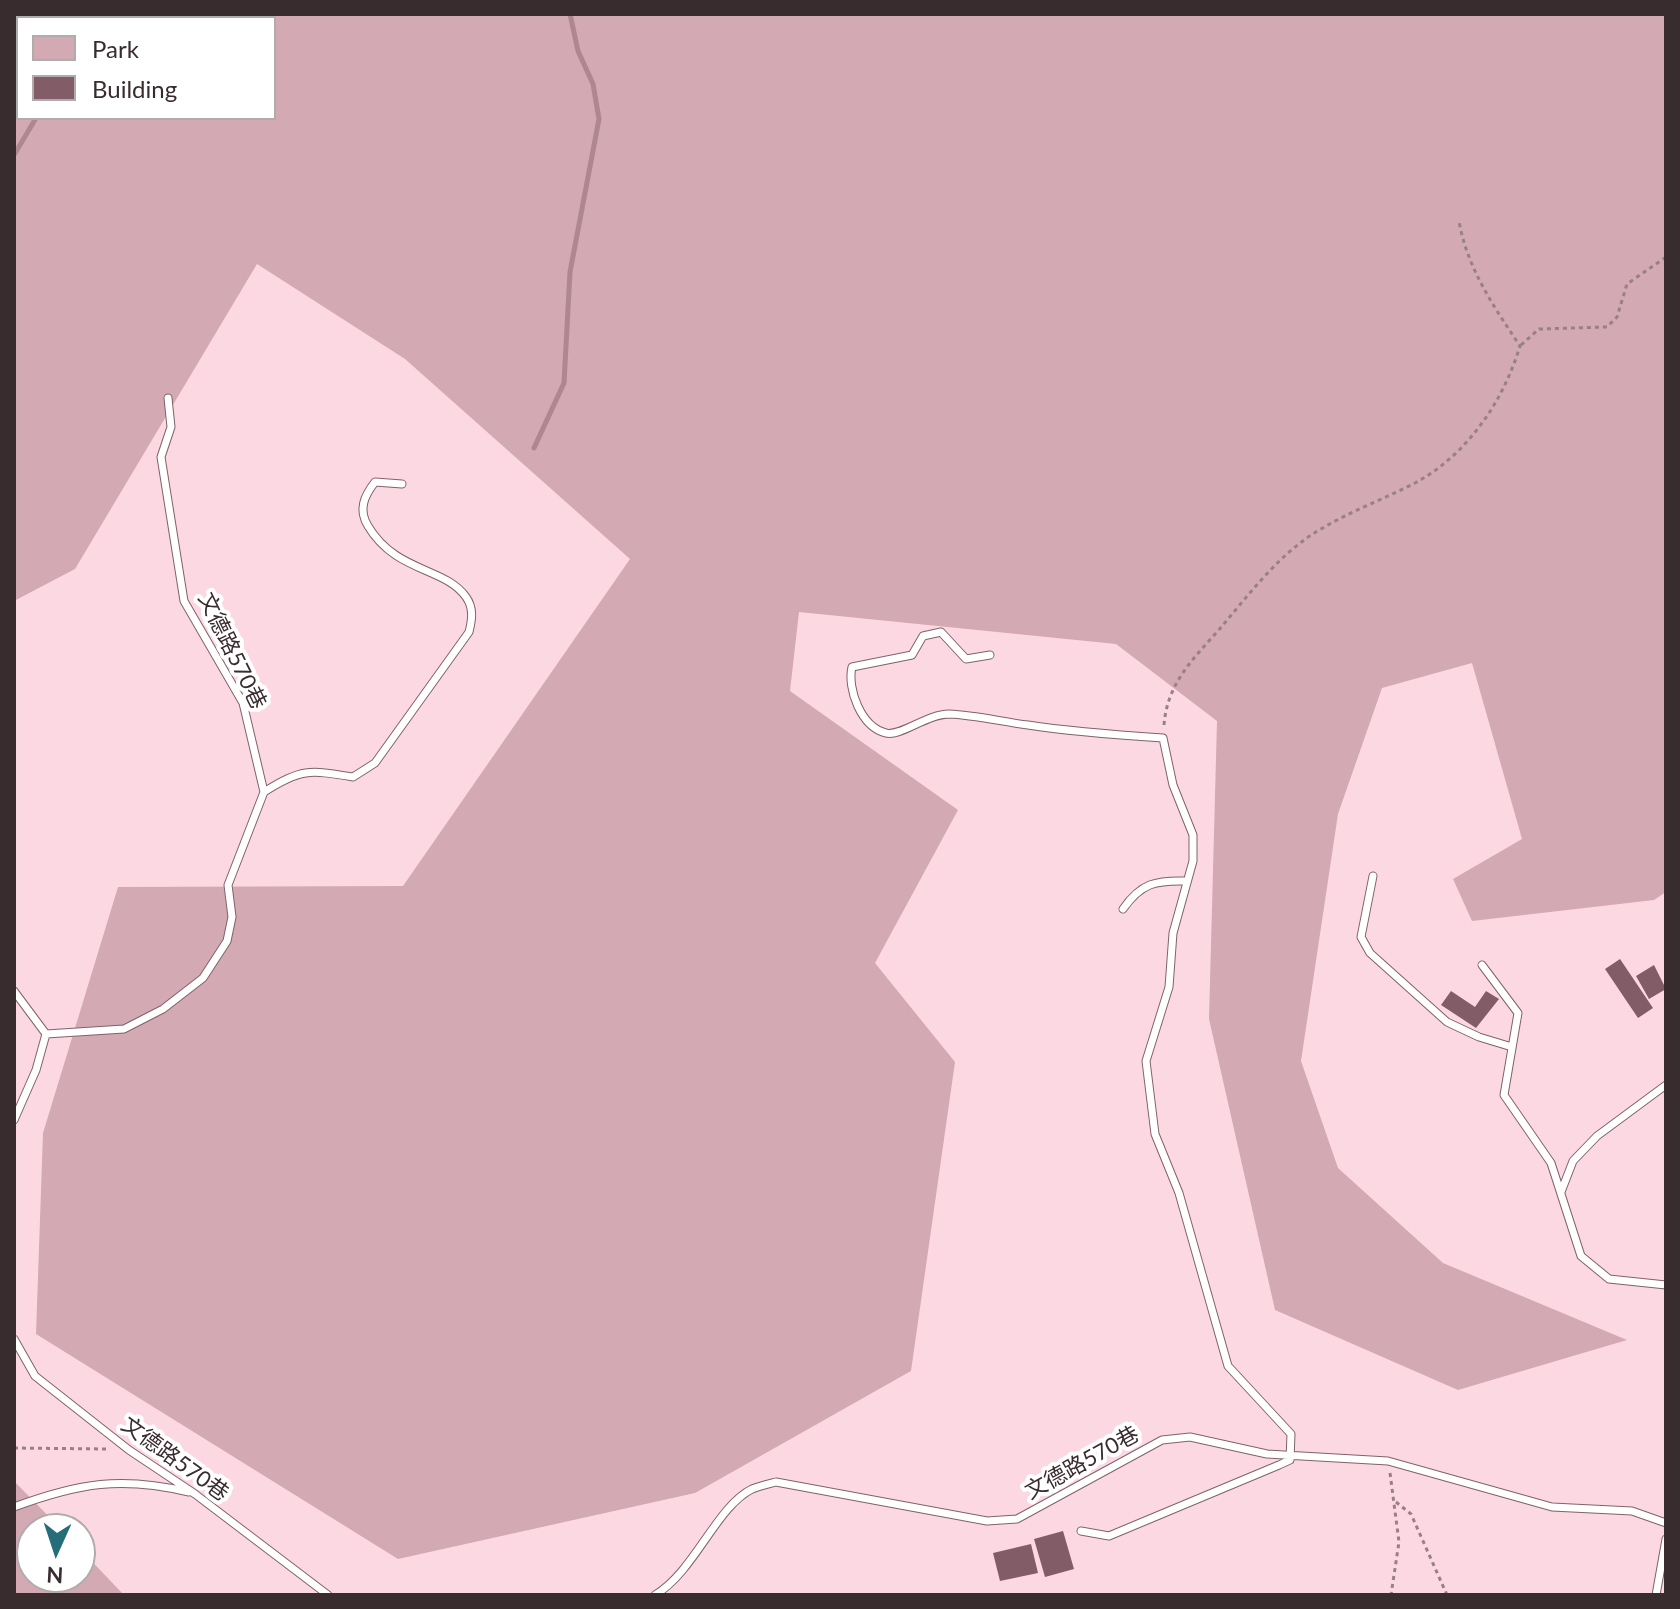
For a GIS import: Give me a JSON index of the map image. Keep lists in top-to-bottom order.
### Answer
{
  "streets": {
    "lane": ["文德路570巷"]
  },
  "legend": ["Park", "Building"],
  "north": "bottom"
}
